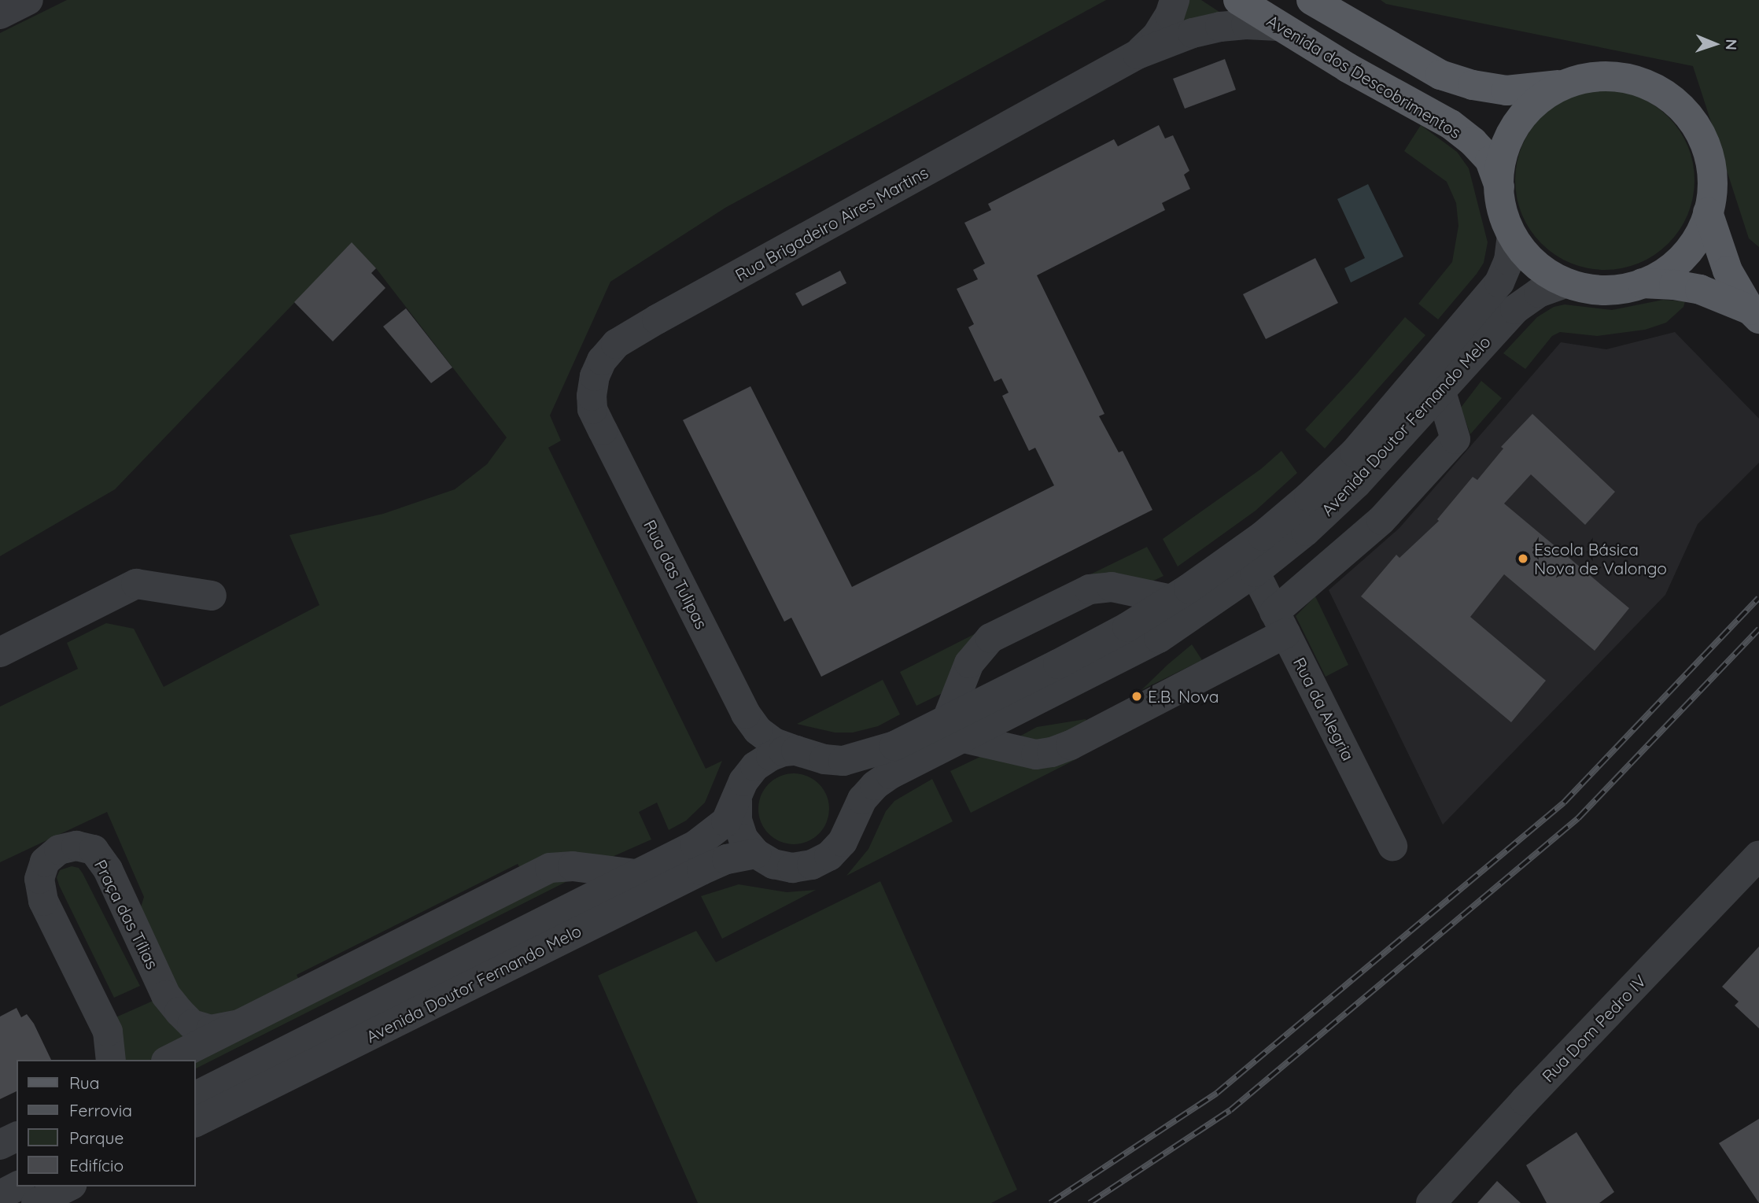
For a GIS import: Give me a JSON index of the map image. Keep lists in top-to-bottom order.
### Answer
{
  "streets": {
    "main road": ["Avenida dos Descobrimentos"],
    "street": [
      "Rua Brigadeiro Aires Martins",
      "Avenida Doutor Fernando Melo",
      "Rua das Tulipas",
      "Rua da Alegria",
      "Praça das Tílias",
      "Rua Dom Pedro IV"
    ]
  },
  "crossings": [
    ["Avenida dos Descobrimentos", "Rua Brigadeiro Aires Martins"],
    ["Rua Brigadeiro Aires Martins", "Rua das Tulipas"],
    ["Avenida Doutor Fernando Melo", "Rua da Alegria"]
  ],
  "places": ["Escola Básica Nova de Valongo", "E.B. Nova"],
  "legend": [
    "Rua",
    "Ferrovia",
    "Parque",
    "Edifício"
  ],
  "north": "right"
}
